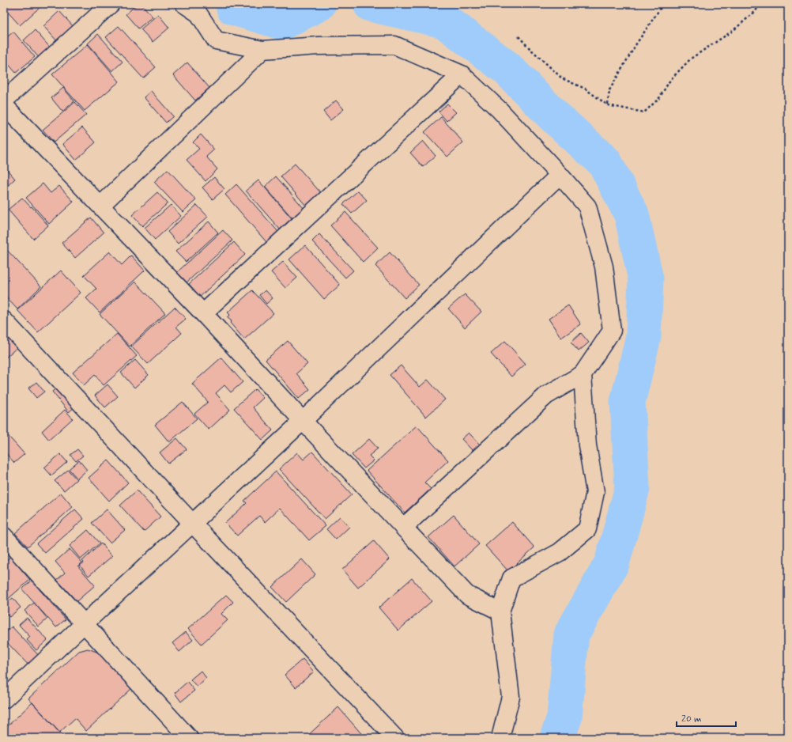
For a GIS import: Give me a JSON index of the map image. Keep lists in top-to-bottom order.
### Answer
{
  "scale_bar": "20 m"
}
